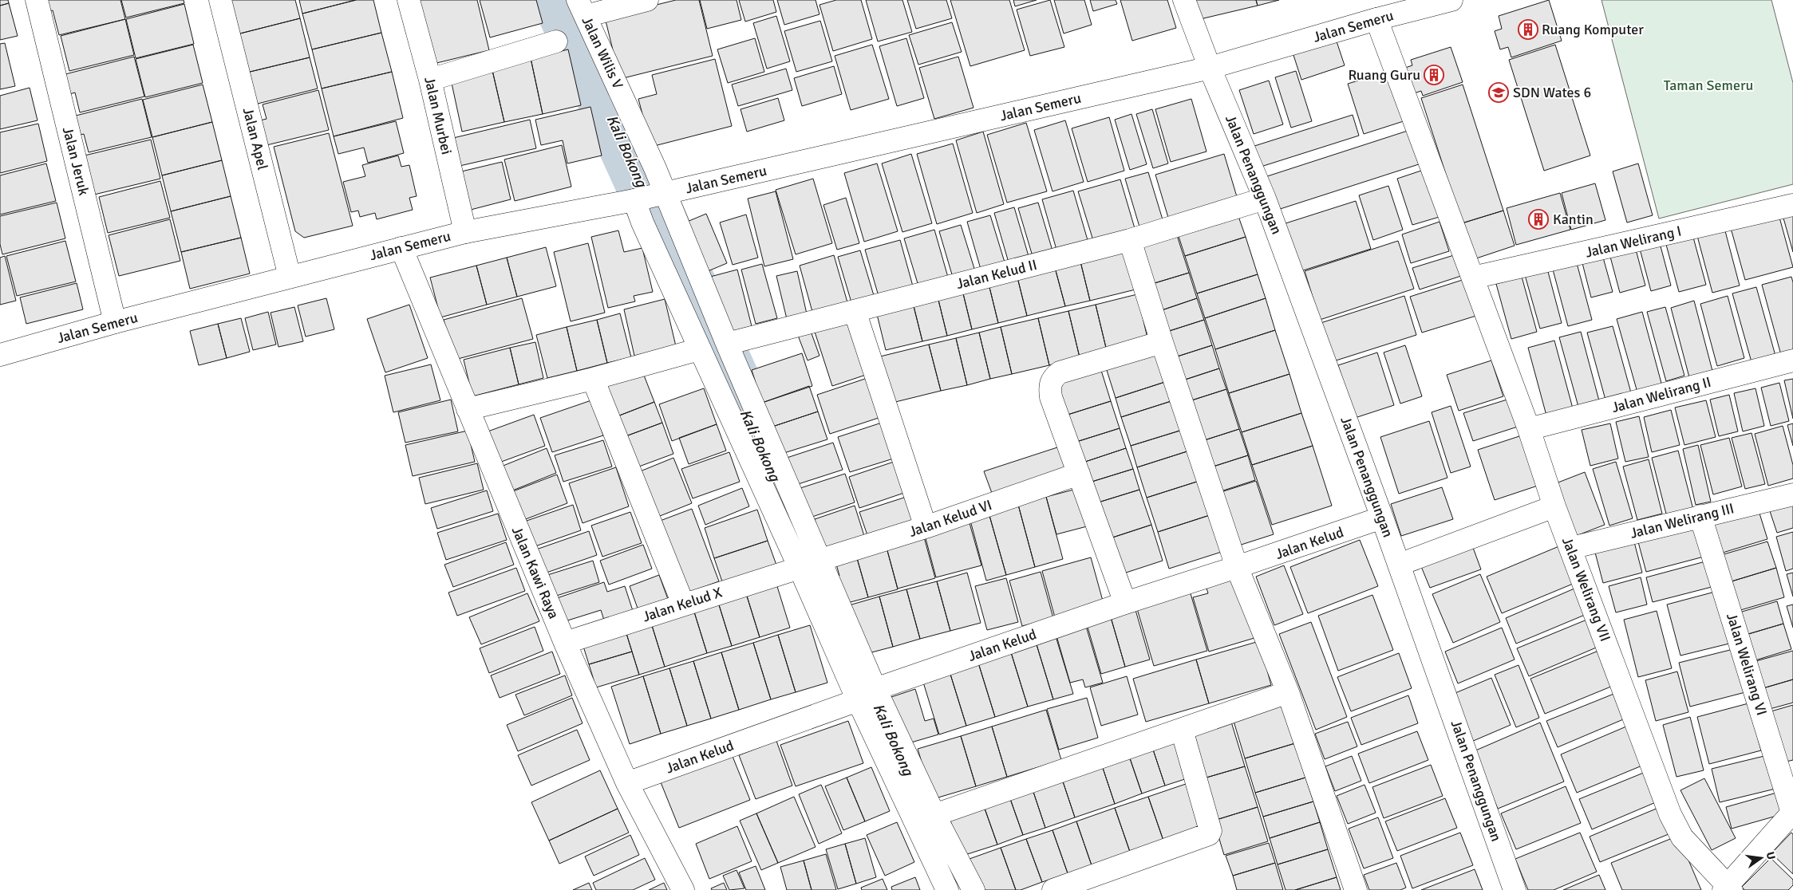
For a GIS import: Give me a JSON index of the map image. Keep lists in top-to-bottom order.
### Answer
{
  "streets": {
    "street": [
      "Jalan Semeru",
      "Jalan Wilis V",
      "Jalan Murbei",
      "Jalan Apel",
      "Jalan Jeruk",
      "Jalan Penanggungan",
      "Jalan Welirang I",
      "Jalan Kelud II",
      "Jalan Welirang II",
      "Jalan Kelud VI",
      "Jalan Welirang III",
      "Jalan Kelud",
      "Jalan Kawi Raya",
      "Jalan Welirang VII",
      "Jalan Kelud X",
      "Jalan Welirang VI"
    ]
  },
  "crossings": [
    ["Jalan Semeru", "Jalan Wilis V"],
    ["Jalan Semeru", "Jalan Murbei"],
    ["Jalan Semeru", "Jalan Apel"],
    ["Jalan Semeru", "Jalan Jeruk"],
    ["Jalan Semeru", "Jalan Penanggungan"],
    ["Jalan Semeru", "Jalan Kawi Raya"],
    ["Jalan Semeru", "Jalan Welirang VII"],
    ["Jalan Penanggungan", "Jalan Kelud II"],
    ["Jalan Penanggungan", "Jalan Kelud"],
    ["Jalan Welirang I", "Jalan Welirang VII"],
    ["Jalan Welirang II", "Jalan Welirang VII"],
    ["Jalan Welirang III", "Jalan Welirang VII"],
    ["Jalan Welirang III", "Jalan Welirang VI"],
    ["Jalan Kelud", "Jalan Kawi Raya"],
    ["Jalan Kawi Raya", "Jalan Kelud X"]
  ],
  "water": ["Kali Bokong"],
  "parks": ["Taman Semeru"],
  "places": {
    "building": ["Ruang Komputer", "Ruang Guru", "Kantin"],
    "school or university": ["SDN Wates 6"]
  },
  "north": "right"
}
